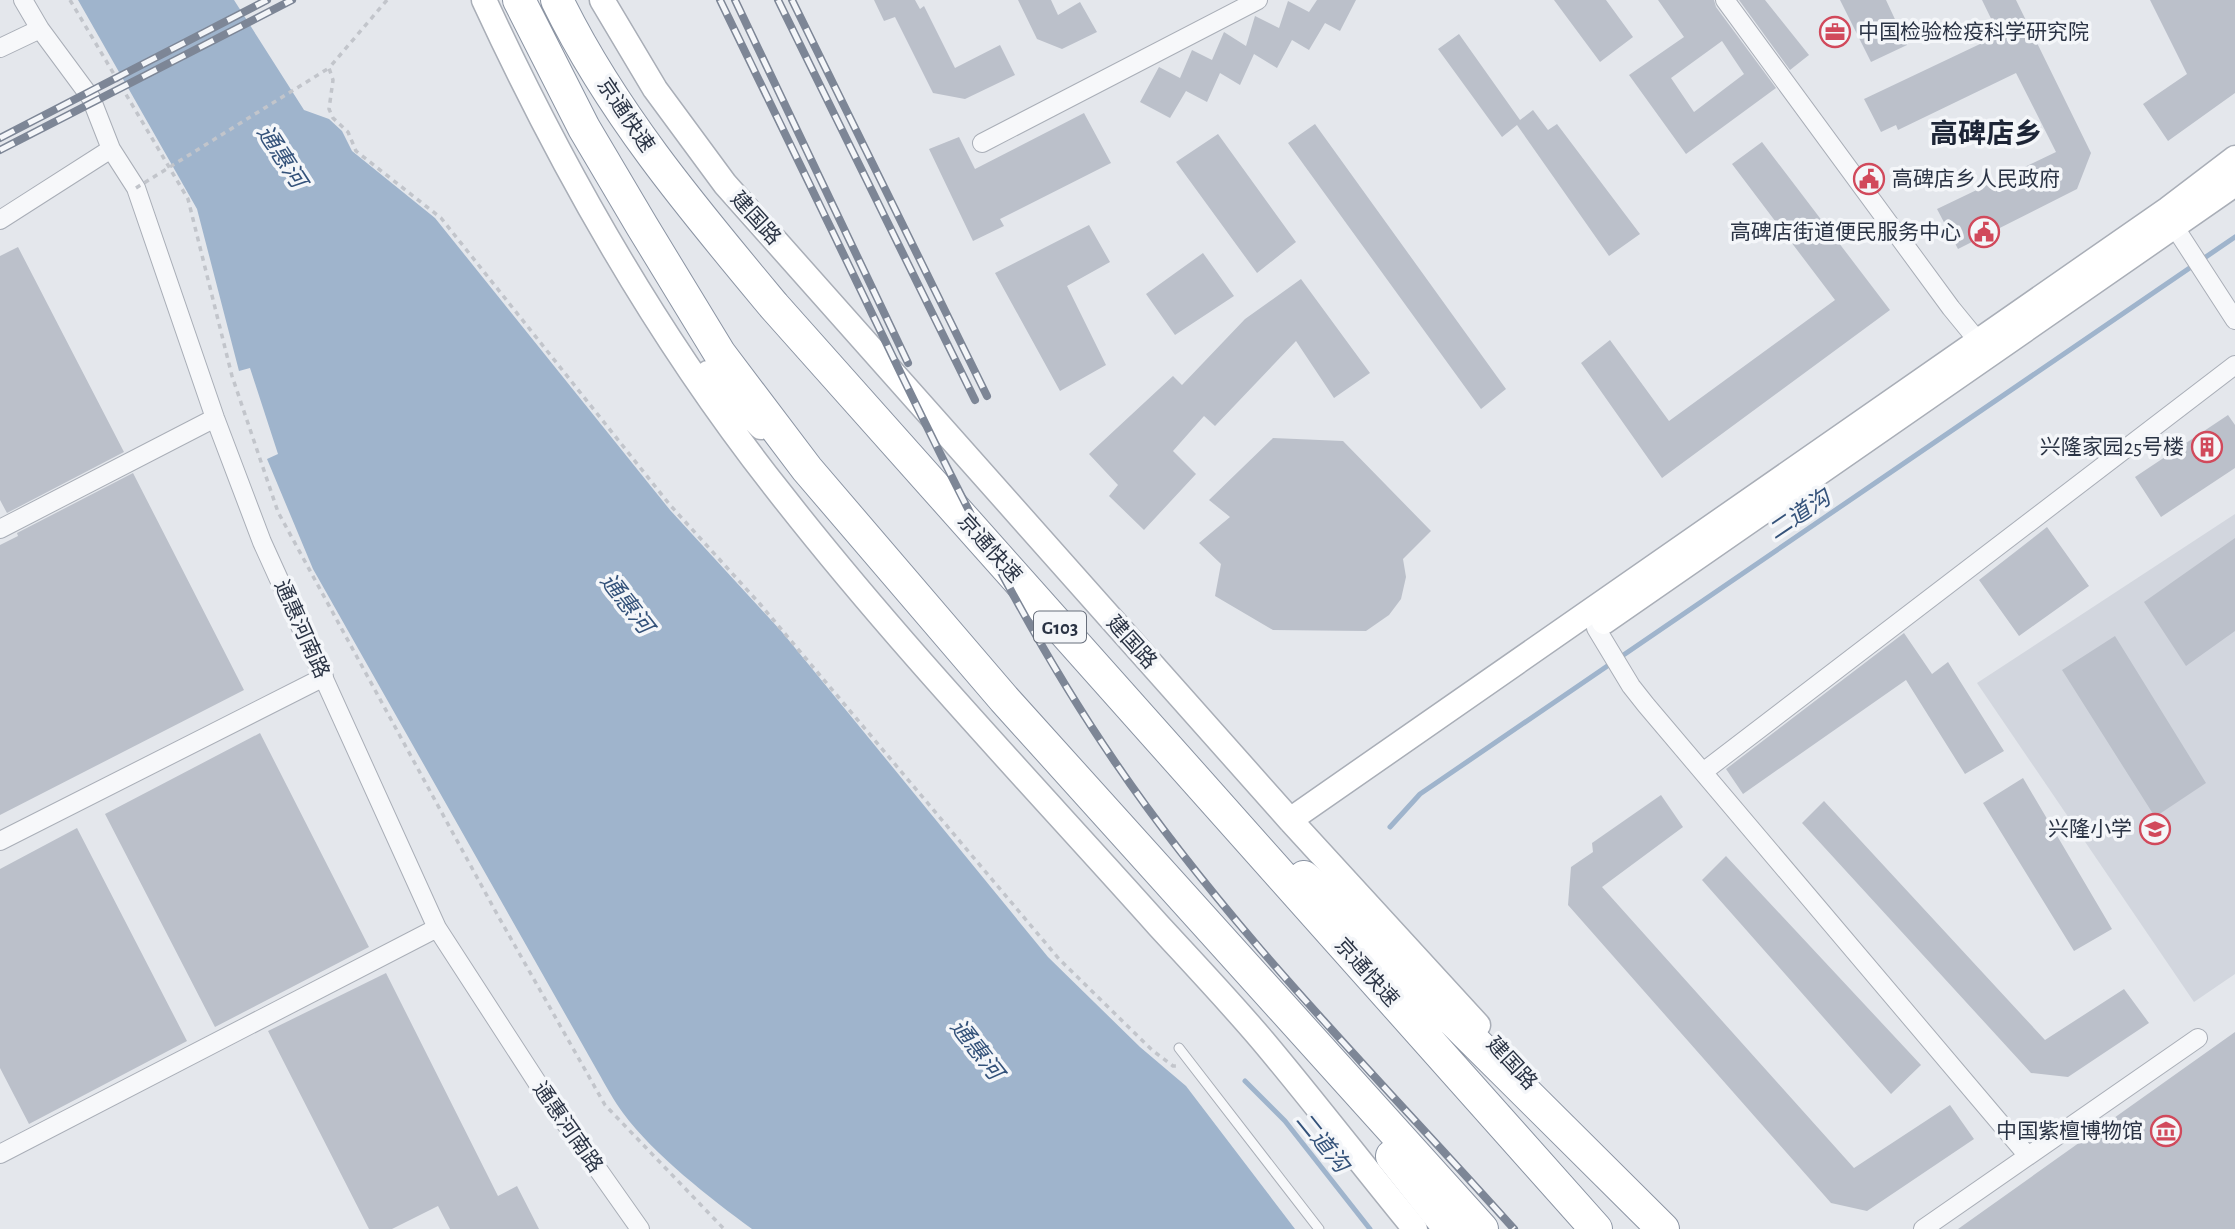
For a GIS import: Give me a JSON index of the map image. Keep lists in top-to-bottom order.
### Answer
{
  "streets": {
    "highway": ["京通快速", "G103"],
    "main road": ["建国路"],
    "street": ["通惠河南路"]
  },
  "districts": ["高碑店乡"],
  "water": ["通惠河", "二道沟"],
  "places": {
    "office": ["中国检验检疫科学研究院"],
    "public building": ["高碑店乡人民政府", "高碑店街道便民服务中心"],
    "building": ["兴隆家园25号楼"],
    "school or university": ["兴隆小学"],
    "museum": ["中国紫檀博物馆"]
  }
}
